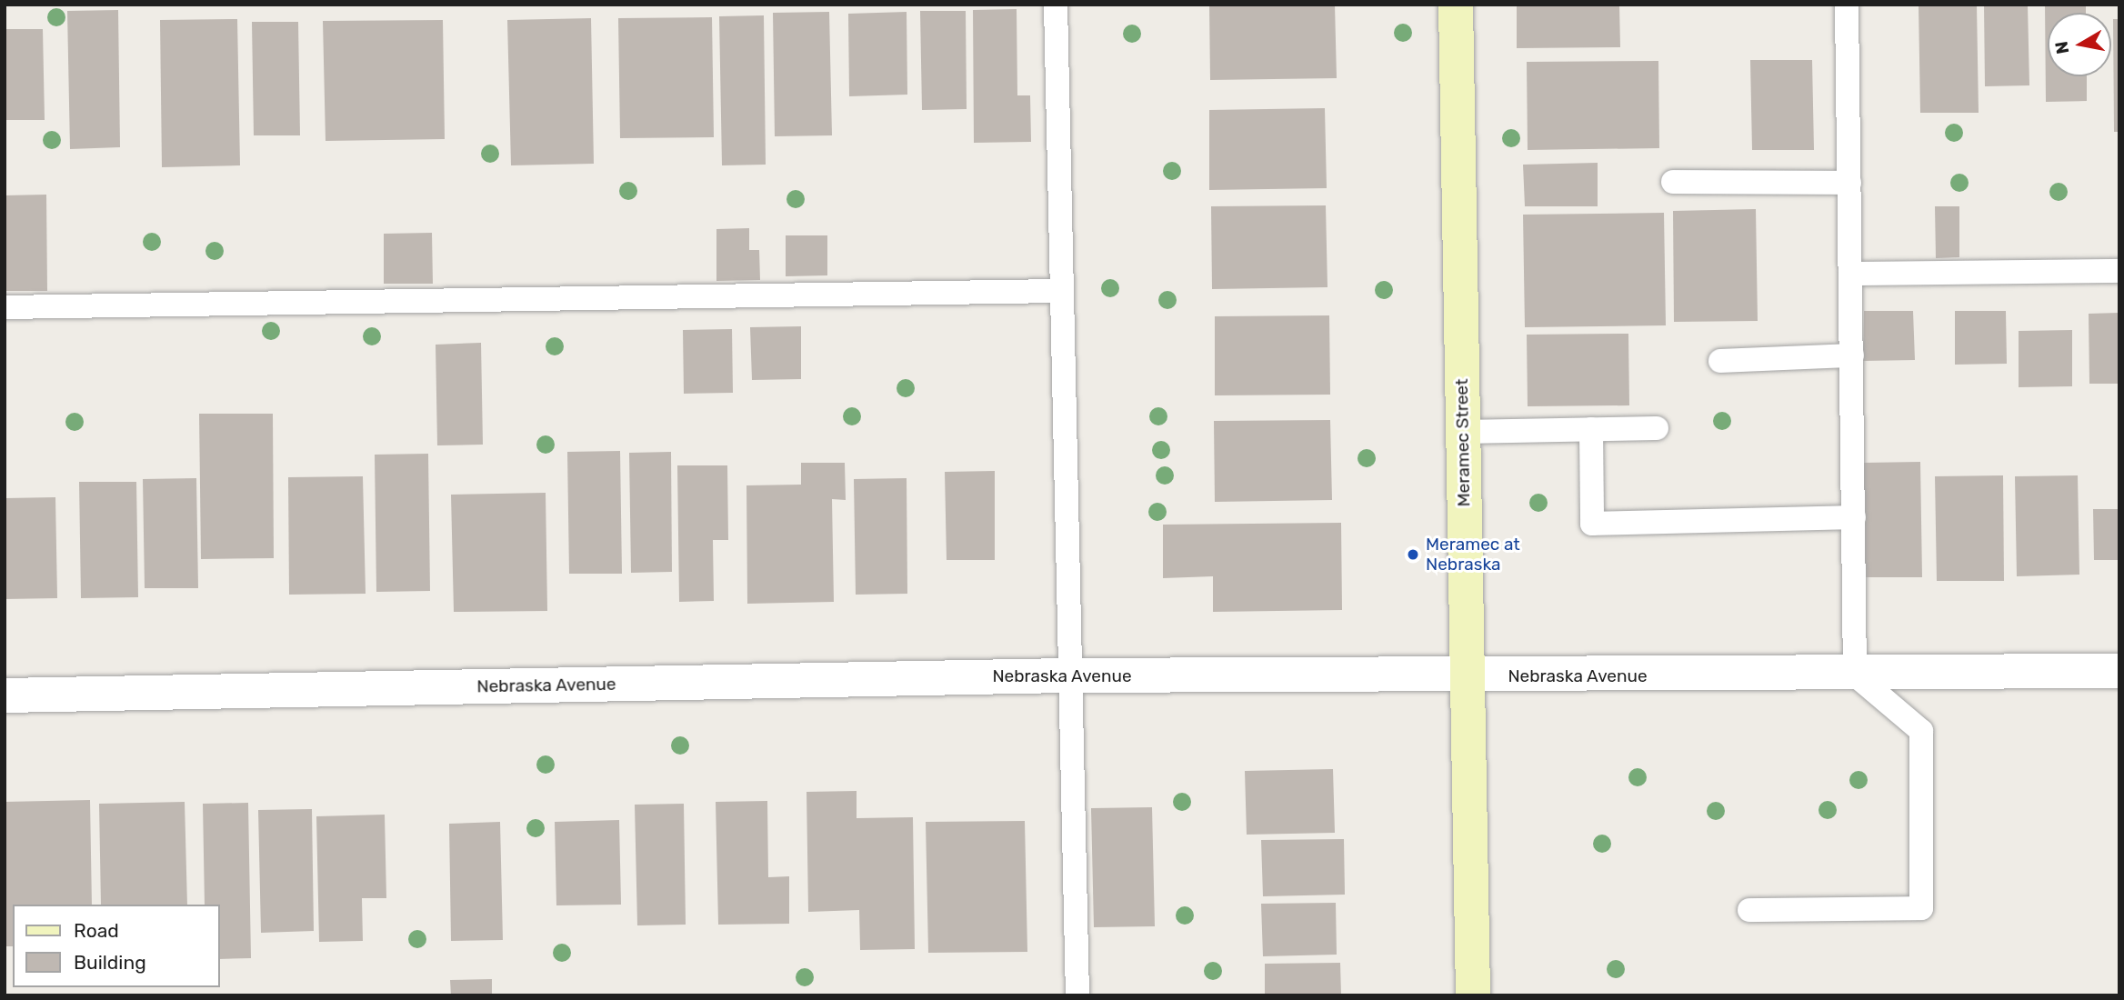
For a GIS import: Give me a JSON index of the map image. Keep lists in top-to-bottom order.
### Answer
{
  "streets": {
    "street": ["Meramec Street", "Nebraska Avenue"]
  },
  "crossings": [
    ["Meramec Street", "Nebraska Avenue"]
  ],
  "places": ["Meramec at Nebraska"],
  "legend": ["Road", "Building"],
  "north": "left"
}
